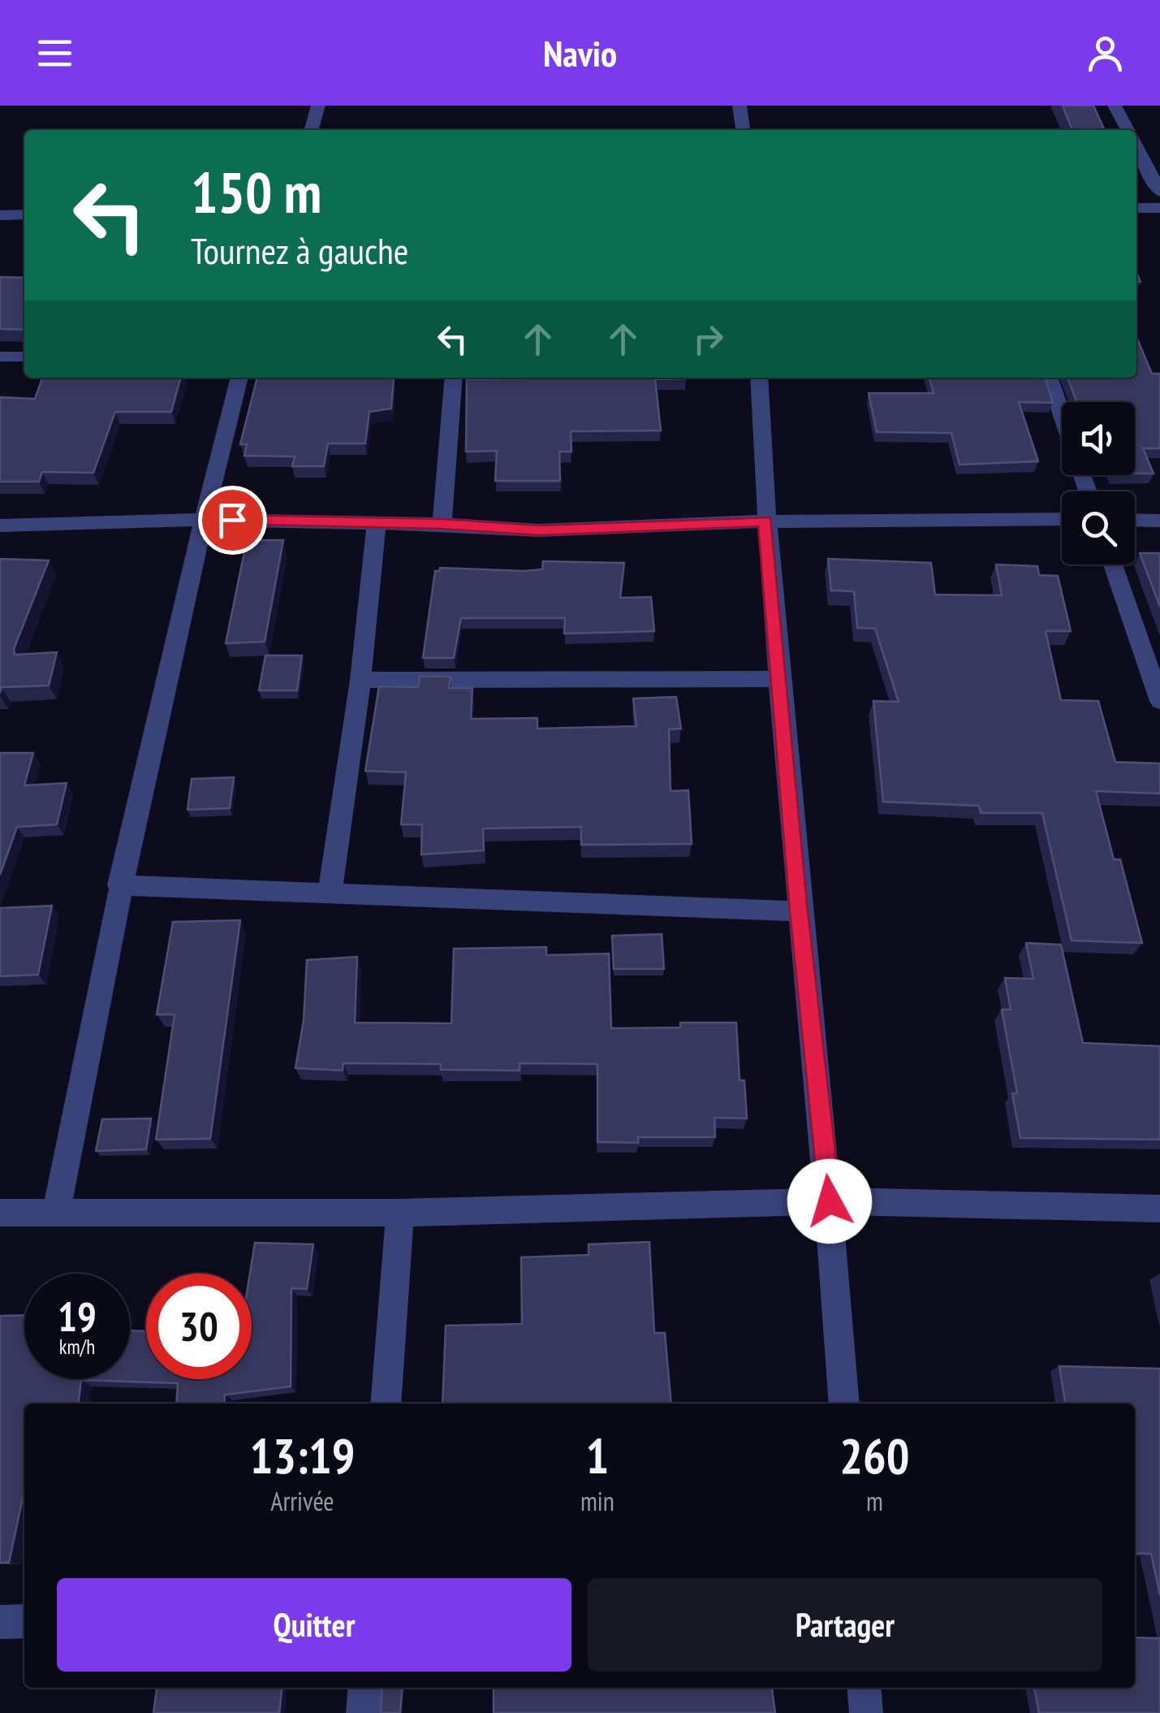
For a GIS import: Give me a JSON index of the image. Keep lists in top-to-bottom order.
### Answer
{
  "page": {
    "header": "Navio",
    "turn": ["150 m", "Tournez à gauche"],
    "speed": "19 km/h",
    "limit": "30",
    "eta": [
      "13:19",
      "Arrivée",
      "1",
      "min",
      "260",
      "m"
    ],
    "buttons": ["Quitter", "Partager"]
  }
}
